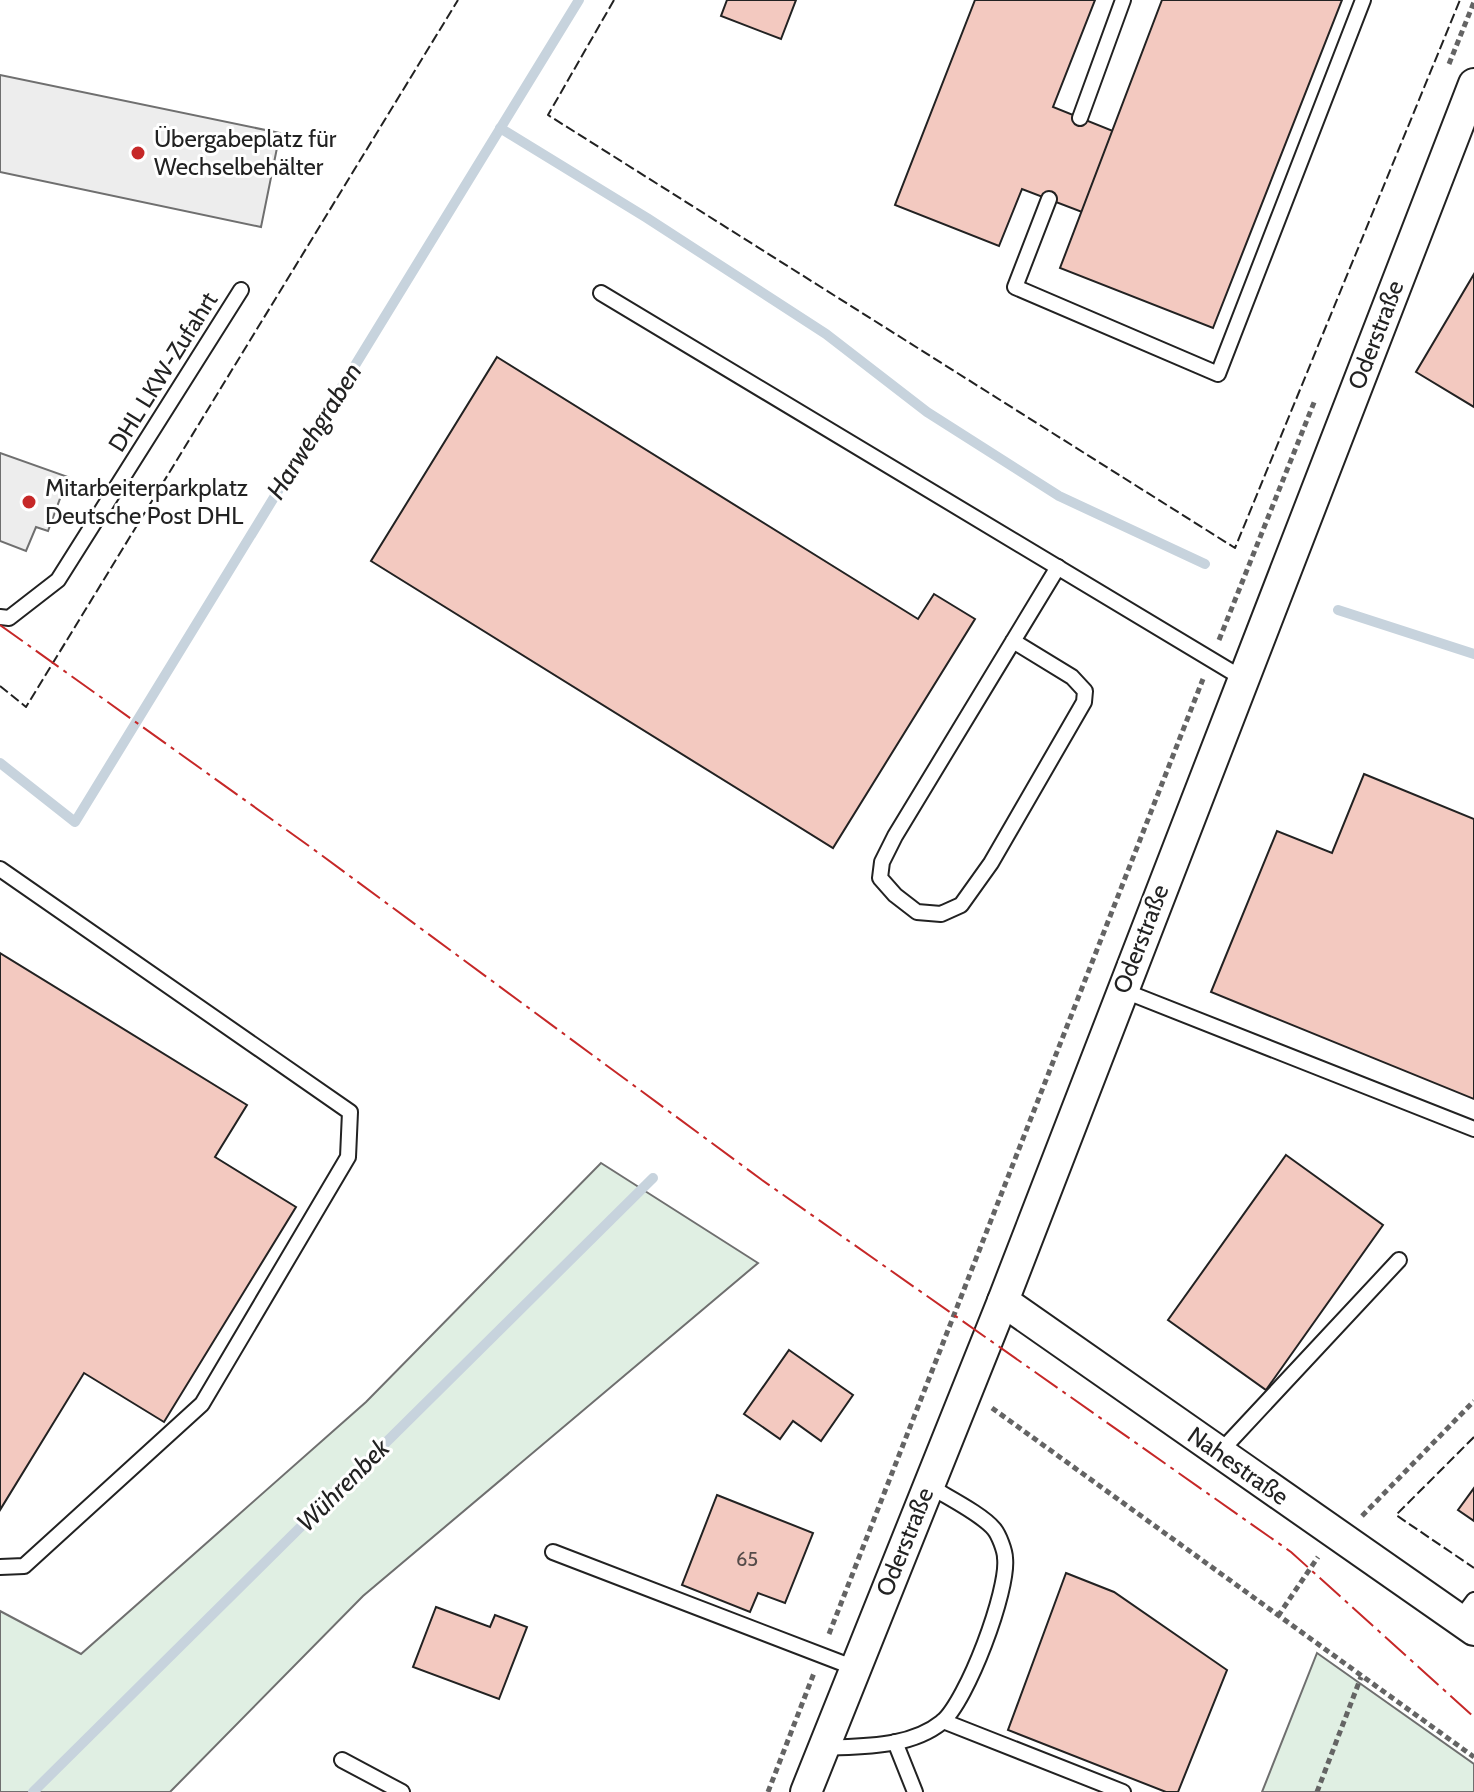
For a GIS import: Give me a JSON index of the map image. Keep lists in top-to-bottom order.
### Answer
{
  "streets": {
    "street": ["Oderstraße", "Nahestraße"],
    "lane": ["DHL LKW-Zufahrt"]
  },
  "crossings": [
    ["Oderstraße", "Nahestraße"]
  ],
  "water": ["Harwehgraben", "Wührenbek"],
  "places": ["Übergabeplatz für Wechselbehälter", "Mitarbeiterparkplatz Deutsche Post DHL"],
  "house_numbers": ["65"]
}
